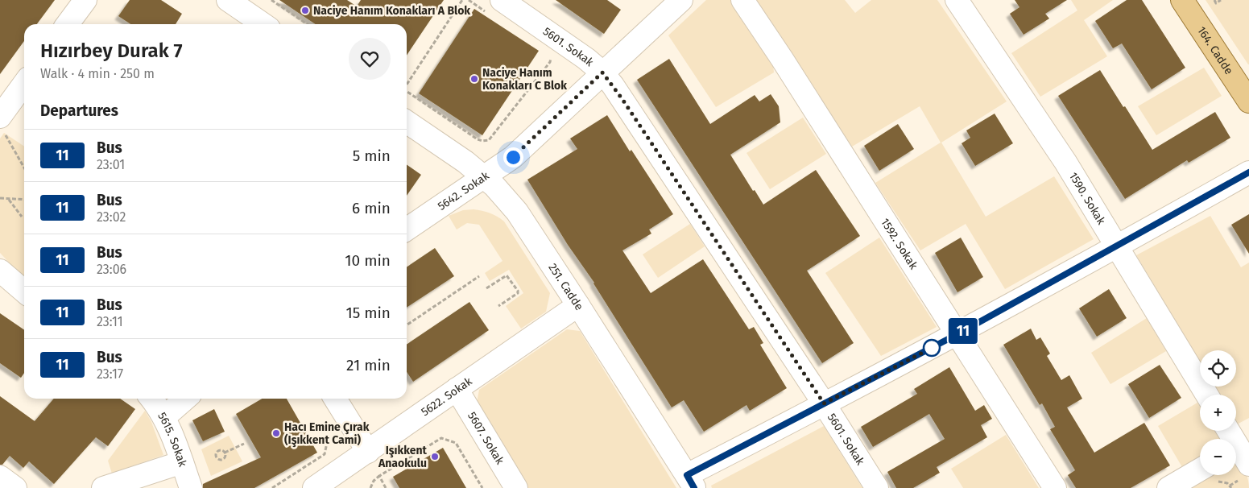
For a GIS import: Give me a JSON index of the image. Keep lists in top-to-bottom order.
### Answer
{
  "streets": {
    "main road": ["164. Cadde"],
    "street": [
      "5601. Sokak",
      "5642. Sokak",
      "1590. Sokak",
      "1592. Sokak",
      "251. Cadde",
      "5622. Sokak",
      "5607. Sokak",
      "5615. Sokak"
    ]
  },
  "crossings": [
    ["5601. Sokak", "5642. Sokak"],
    ["5642. Sokak", "251. Cadde"],
    ["251. Cadde", "5622. Sokak"],
    ["5622. Sokak", "5607. Sokak"]
  ],
  "places": [
    "Naciye Hanım Konakları A Blok",
    "Naciye Hanım Konakları C Blok",
    "Hacı Emine Çırak (Işıkkent Cami)",
    "Işıkkent Anaokulu"
  ],
  "lines": ["bus line 11"],
  "page": {
    "on_map": "11",
    "heading": [
      ["Hızırbey Durak 7", "Walk · 4 min · 250 m"],
      "Departures"
    ],
    "list": [
      {
        "mark": "11",
        "name": "Bus",
        "note": "23:01",
        "value": "5 min"
      },
      {
        "mark": "11",
        "name": "Bus",
        "note": "23:02",
        "value": "6 min"
      },
      {
        "mark": "11",
        "name": "Bus",
        "note": "23:06",
        "value": "10 min"
      },
      {
        "mark": "11",
        "name": "Bus",
        "note": "23:11",
        "value": "15 min"
      },
      {
        "mark": "11",
        "name": "Bus",
        "note": "23:17",
        "value": "21 min"
      }
    ],
    "map_buttons": ["+", "−"]
  }
}
